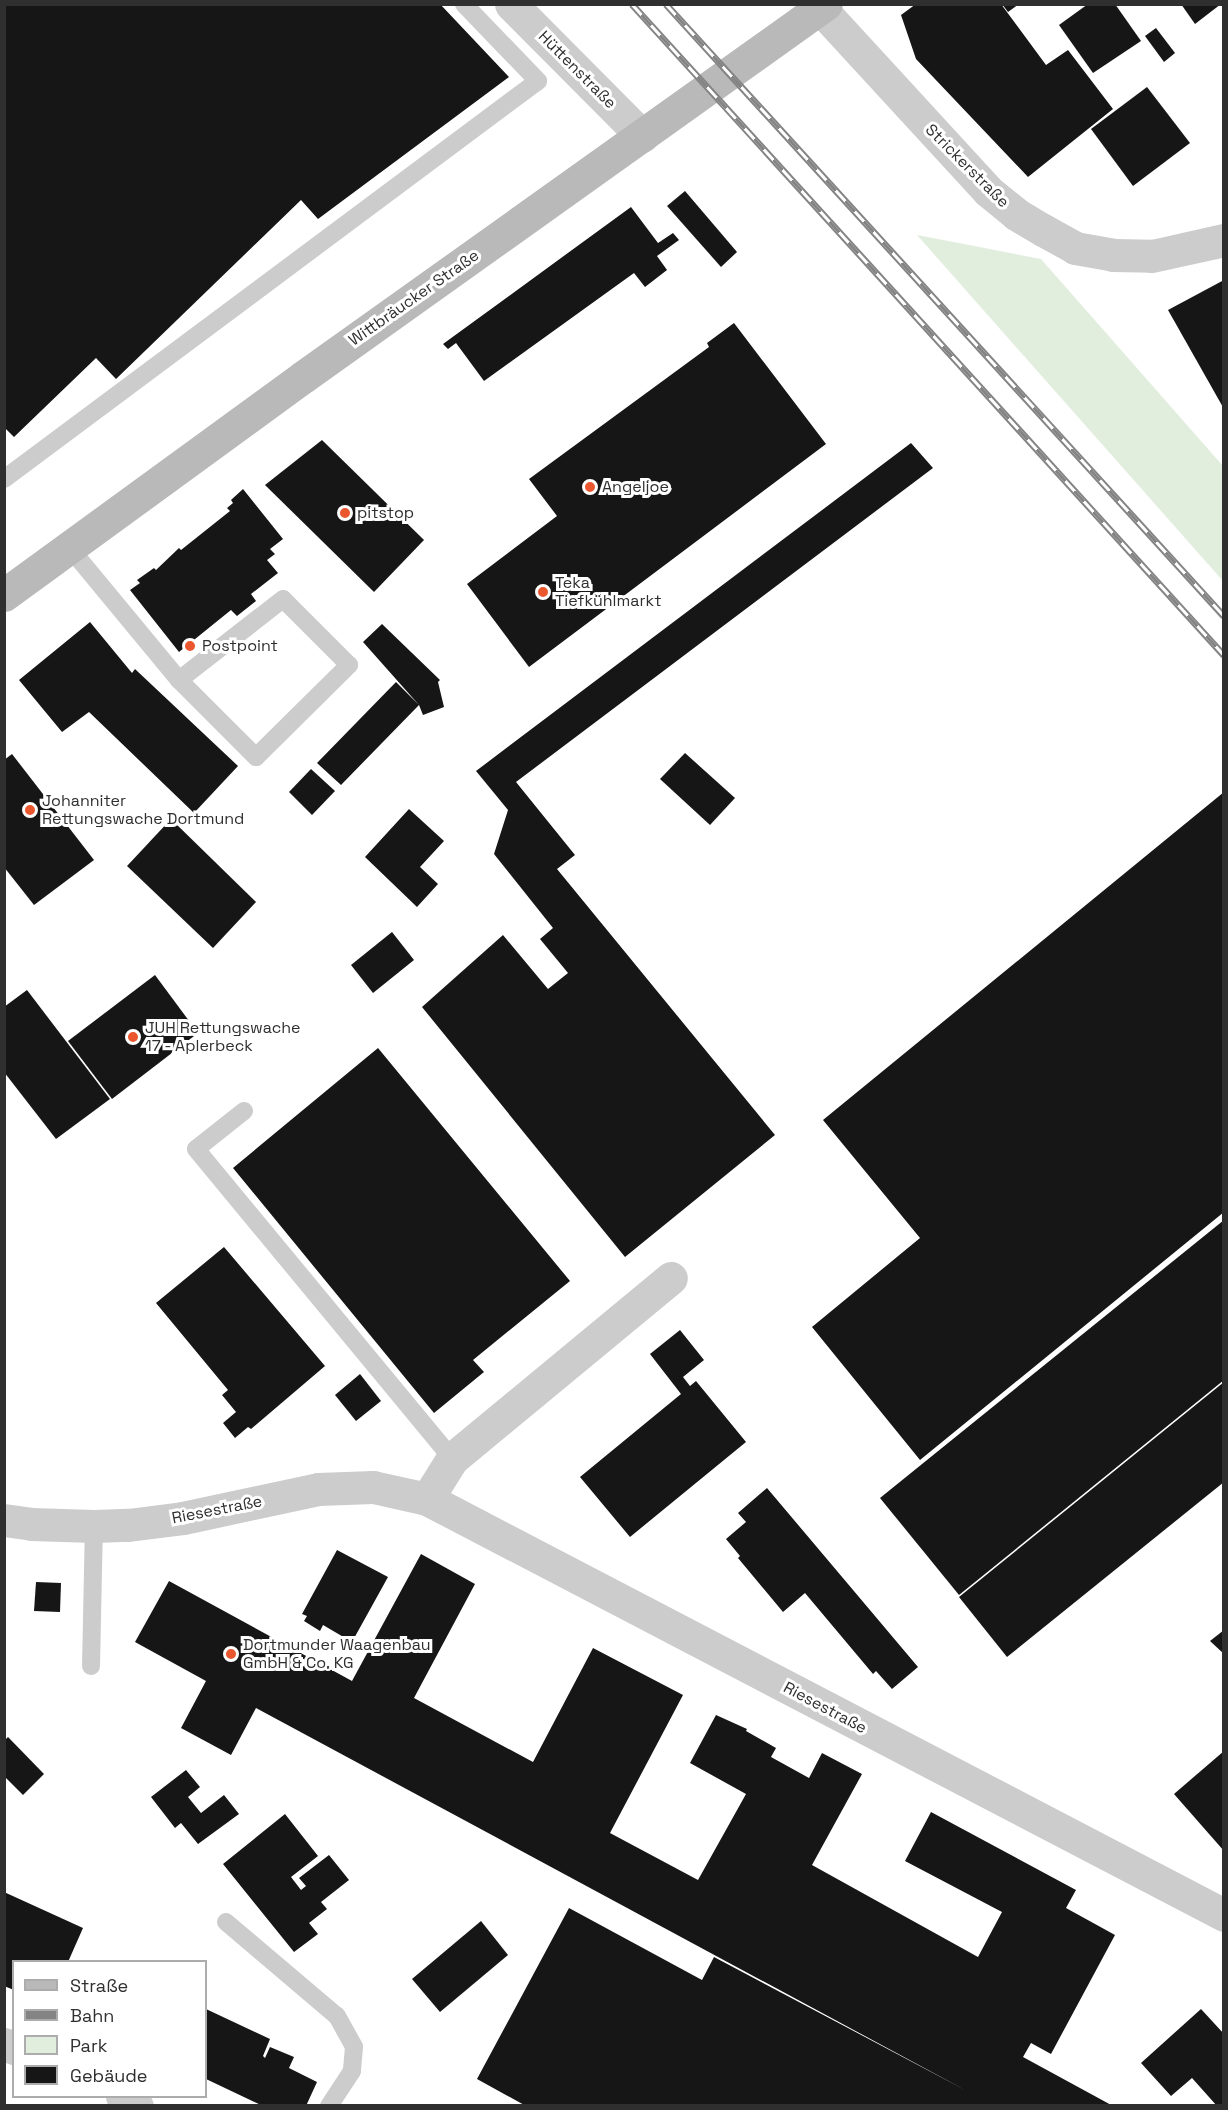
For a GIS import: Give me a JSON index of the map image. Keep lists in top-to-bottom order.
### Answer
{
  "streets": {
    "main road": ["Wittbräucker Straße"],
    "street": ["Hüttenstraße", "Strickerstraße", "Riesestraße"]
  },
  "crossings": [
    ["Hüttenstraße", "Wittbräucker Straße"],
    ["Strickerstraße", "Wittbräucker Straße"]
  ],
  "places": [
    "Angeljoe",
    "pitstop",
    "Teka Tiefkühlmarkt",
    "Postpoint",
    "Johanniter Rettungswache Dortmund",
    "JUH Rettungswache 17 - Aplerbeck",
    "Dortmunder Waagenbau GmbH & Co. KG"
  ],
  "legend": [
    "Straße",
    "Bahn",
    "Park",
    "Gebäude"
  ]
}
